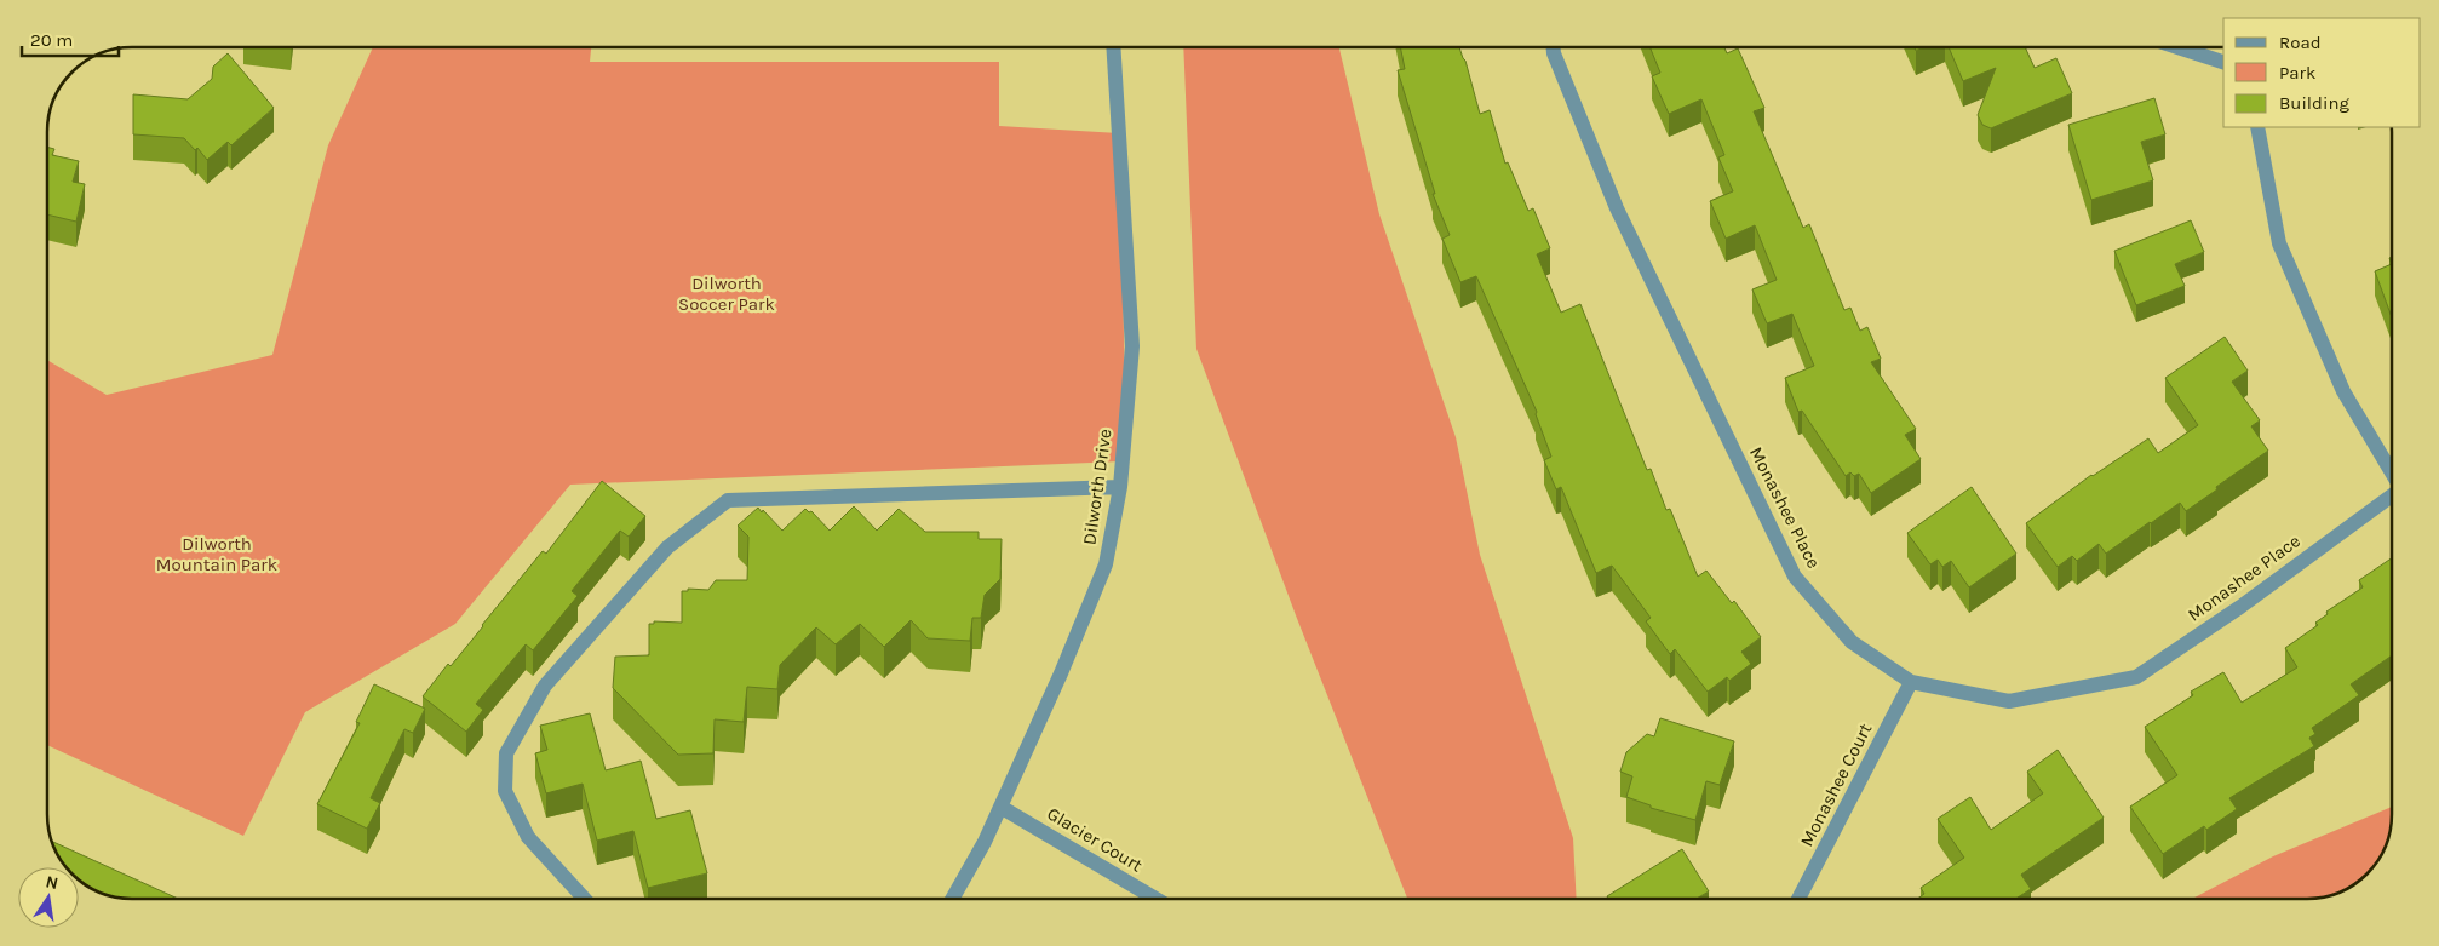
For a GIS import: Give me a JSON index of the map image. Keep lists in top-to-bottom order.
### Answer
{
  "streets": {
    "street": [
      "Dilworth Drive",
      "Monashee Place",
      "Monashee Court",
      "Glacier Court"
    ]
  },
  "crossings": [
    ["Dilworth Drive", "Glacier Court"],
    ["Monashee Place", "Monashee Court"]
  ],
  "parks": ["Dilworth Soccer Park", "Dilworth Mountain Park"],
  "legend": ["Road", "Park", "Building"],
  "scale_bar": "20 m",
  "north": "top"
}
